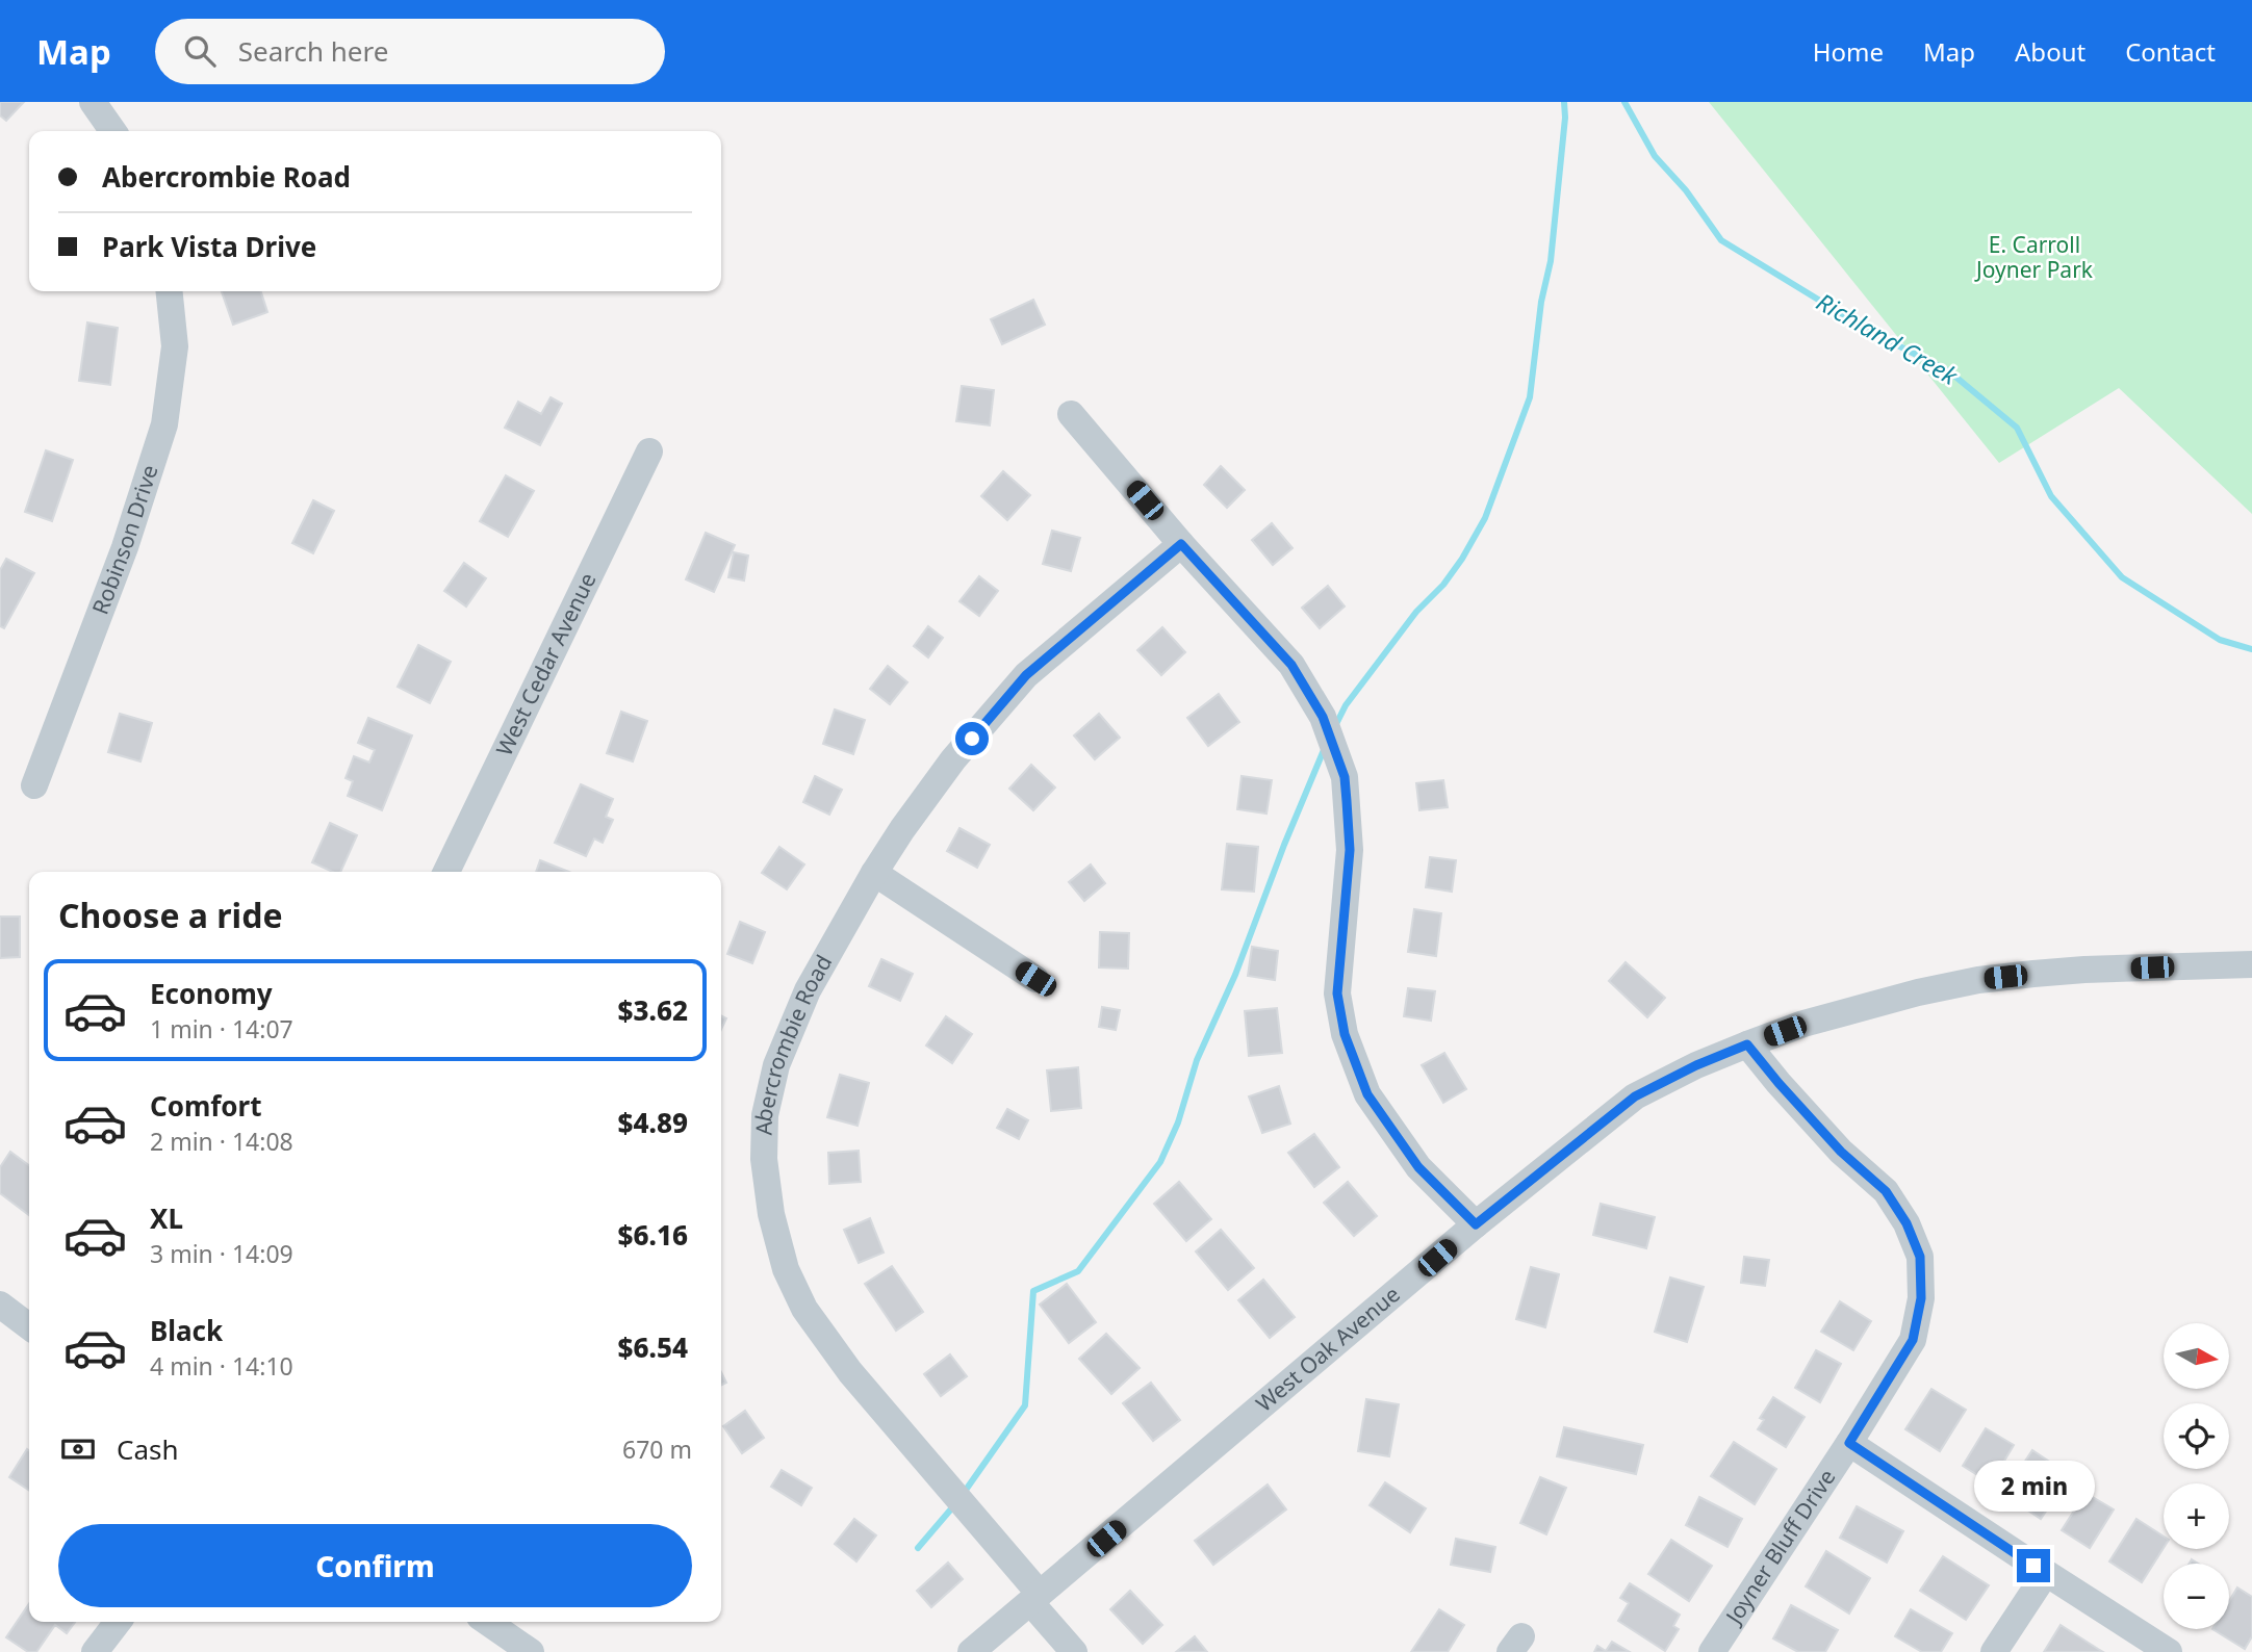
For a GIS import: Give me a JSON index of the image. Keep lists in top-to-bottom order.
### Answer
{
  "streets": {
    "street": [
      "Robinson Drive",
      "West Cedar Avenue",
      "Abercrombie Road",
      "West Oak Avenue",
      "Joyner Bluff Drive"
    ]
  },
  "crossings": [
    ["Abercrombie Road", "West Oak Avenue"],
    ["West Oak Avenue", "Joyner Bluff Drive"]
  ],
  "water": ["Richland Creek"],
  "parks": ["E. Carroll Joyner Park"],
  "north": "right",
  "page": {
    "header": "Map",
    "search": "Search here",
    "nav": [
      "Home",
      "Map",
      "About",
      "Contact"
    ],
    "banner": ["Abercrombie Road", "Park Vista Drive"],
    "heading": "Choose a ride",
    "list": [
      {
        "name": "Economy",
        "note": "1 min · 14:07",
        "value": "$3.62"
      },
      {
        "name": "Comfort",
        "note": "2 min · 14:08",
        "value": "$4.89"
      },
      {
        "name": "XL",
        "note": "3 min · 14:09",
        "value": "$6.16"
      },
      {
        "name": "Black",
        "note": "4 min · 14:10",
        "value": "$6.54"
      }
    ],
    "map_buttons": ["+", "−"],
    "pay": ["Cash", "670 m"],
    "bubble": "2 min",
    "buttons": "Confirm"
  }
}
